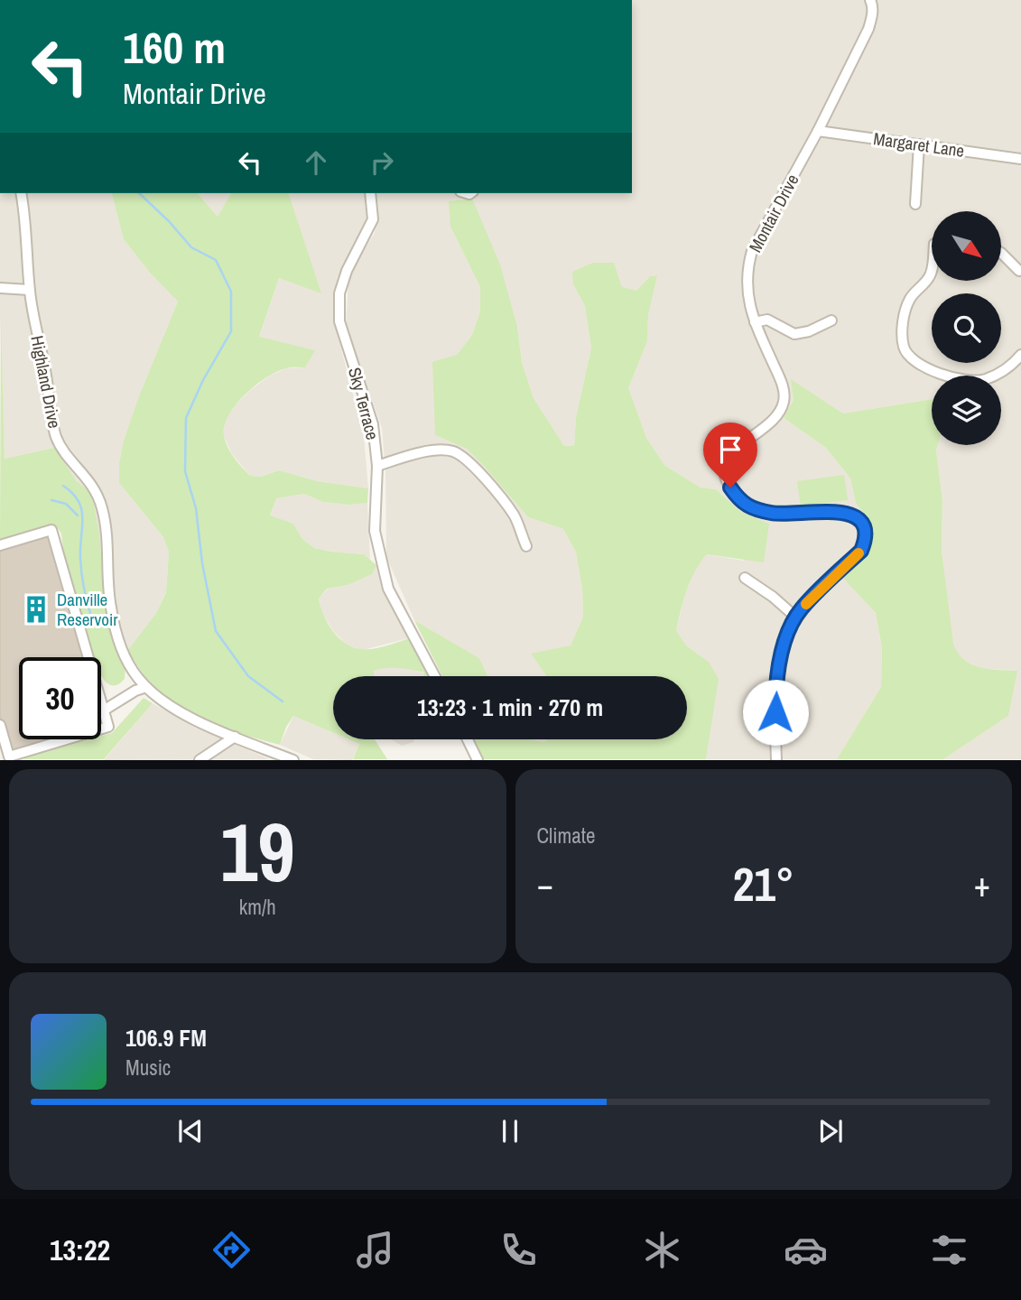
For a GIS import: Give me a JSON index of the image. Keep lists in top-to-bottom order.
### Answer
{
  "streets": {
    "street": [
      "Margaret Lane",
      "Montair Drive",
      "Highland Drive",
      "Sky Terrace"
    ]
  },
  "crossings": [
    ["Margaret Lane", "Montair Drive"]
  ],
  "places": {
    "building": ["Danville Reservoir"]
  },
  "north": "bottom right",
  "page": {
    "turn": ["160 m", "Montair Drive"],
    "limit": "30",
    "trip": "13:23 · 1 min · 270 m",
    "tile": [
      ["19", "km/h"],
      "Climate"
    ],
    "heat": ["−", "21°", "+"],
    "song": ["106.9 FM", "Music"],
    "tabs": "13:22"
  }
}
